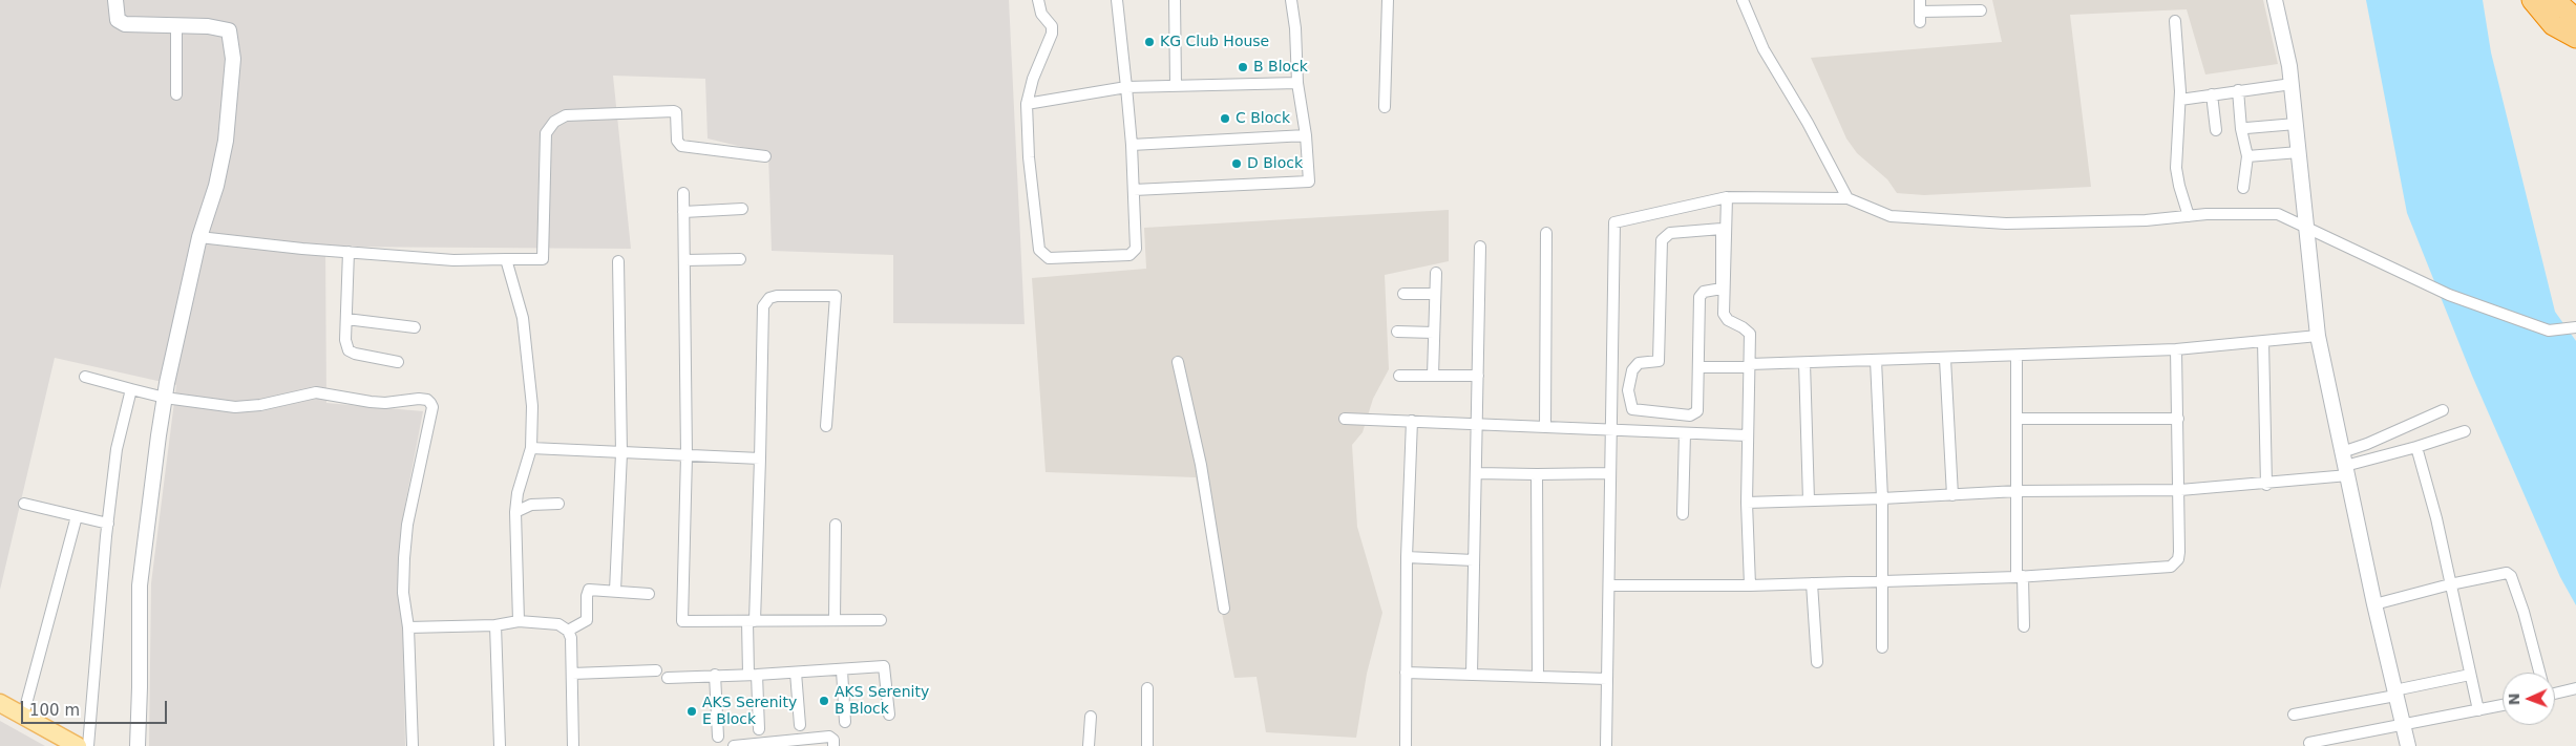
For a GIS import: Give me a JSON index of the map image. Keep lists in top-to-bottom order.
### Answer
{
  "places": [
    "KG Club House",
    "B Block",
    "C Block",
    "D Block",
    "AKS Serenity B Block",
    "AKS Serenity E Block"
  ],
  "scale_bar": "100 m",
  "north": "left"
}
